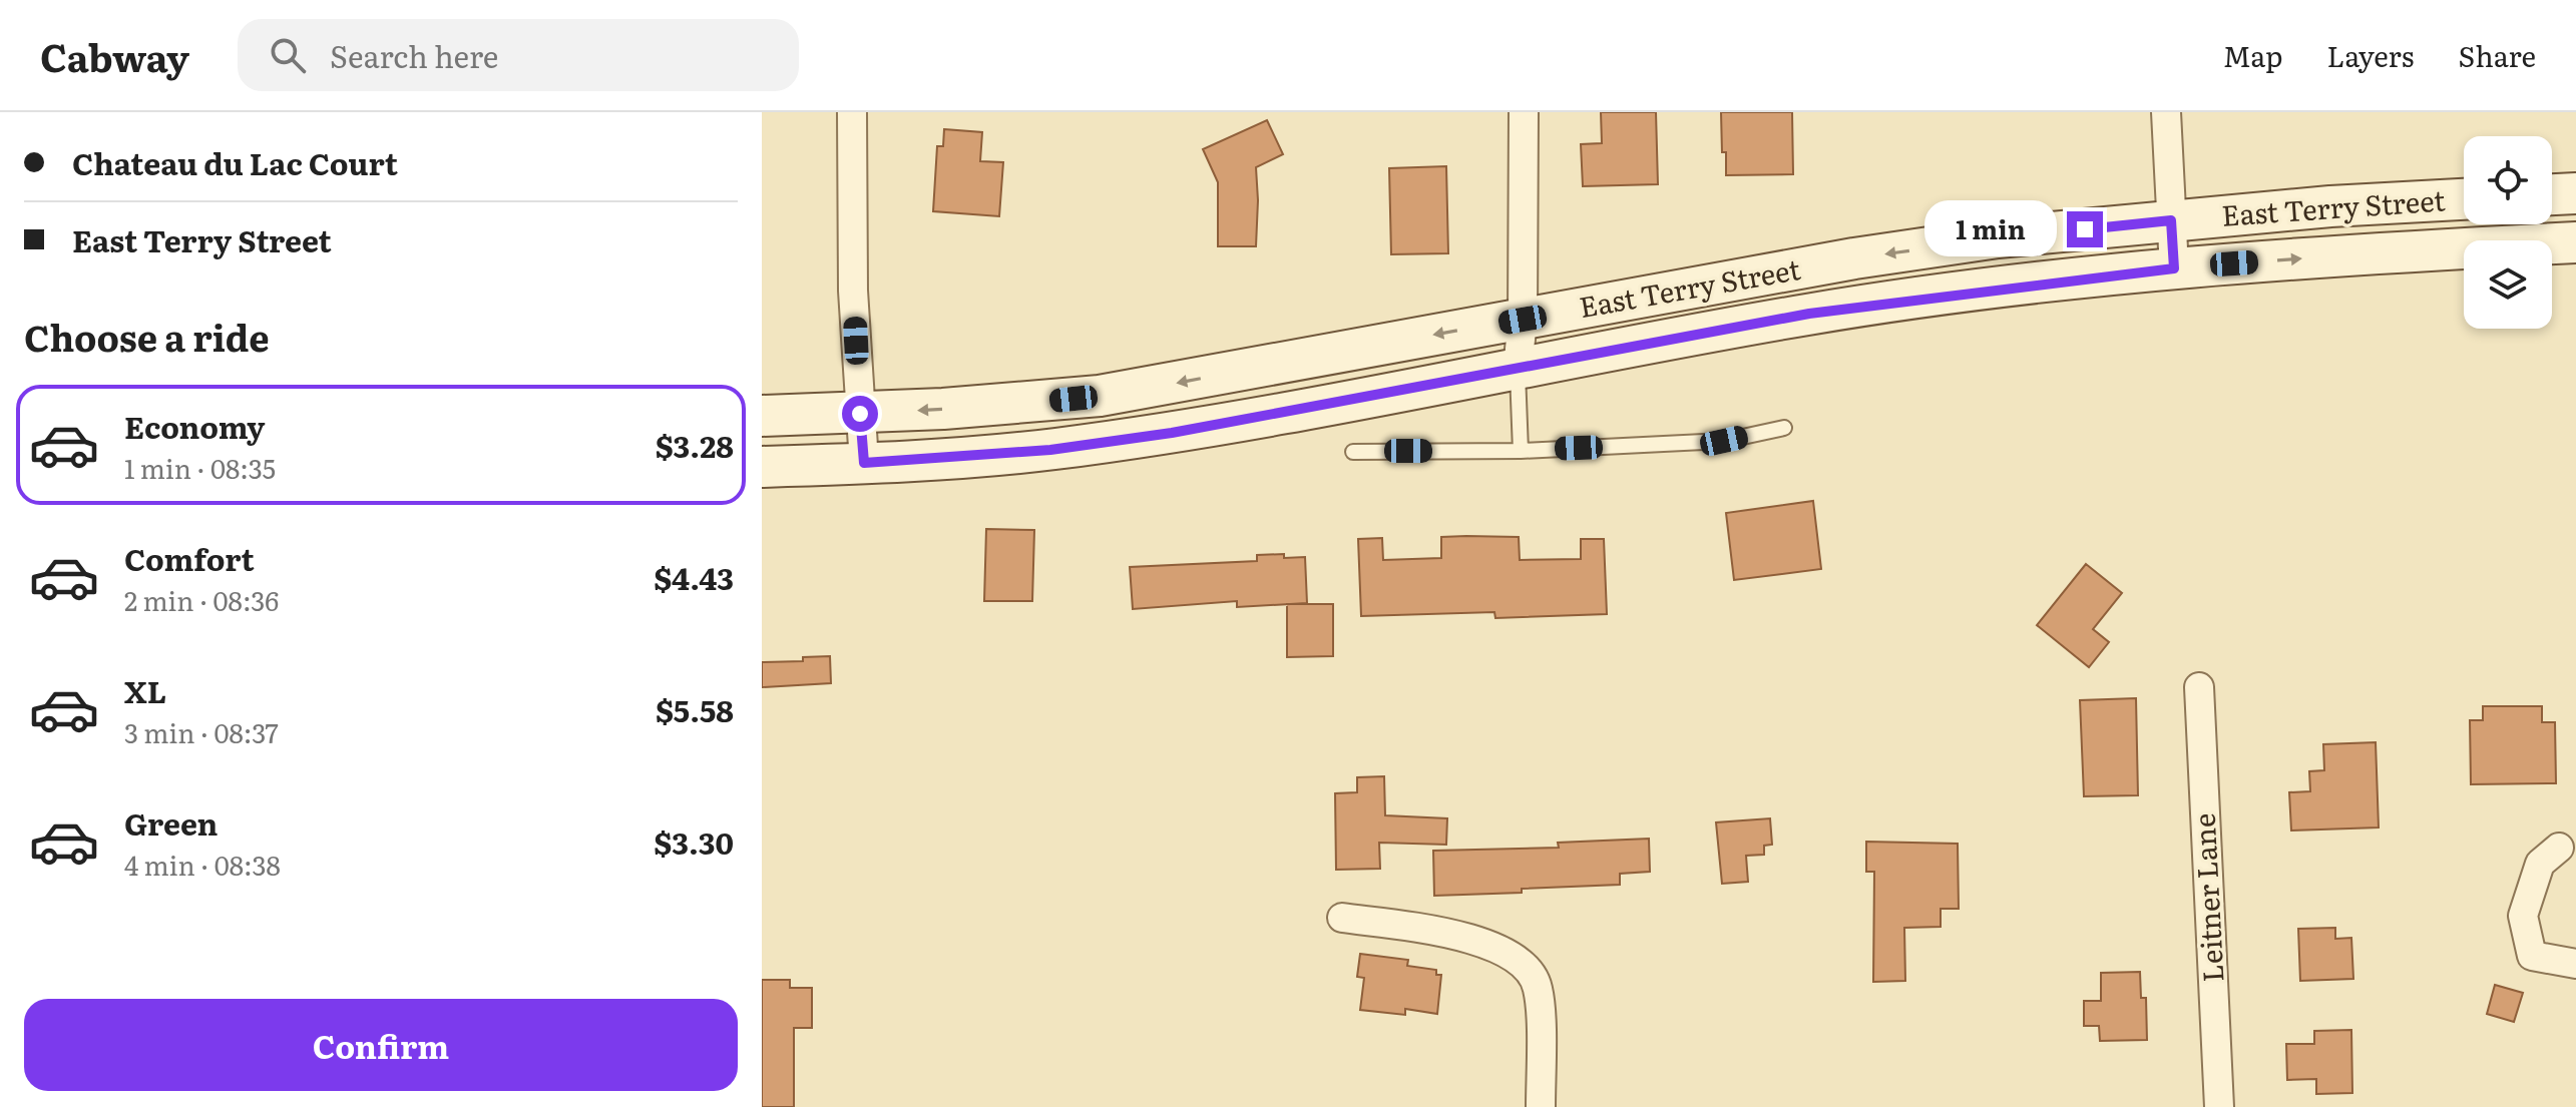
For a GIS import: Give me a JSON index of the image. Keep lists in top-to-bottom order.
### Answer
{
  "streets": {
    "street": ["East Terry Street", "Leitner Lane"]
  },
  "page": {
    "header": "Cabway",
    "search": "Search here",
    "nav": ["Map", "Layers", "Share"],
    "banner": ["Chateau du Lac Court", "East Terry Street"],
    "bubble": "1 min",
    "heading": "Choose a ride",
    "list": [
      {
        "name": "Economy",
        "note": "1 min · 08:35",
        "value": "$3.28"
      },
      {
        "name": "Comfort",
        "note": "2 min · 08:36",
        "value": "$4.43"
      },
      {
        "name": "XL",
        "note": "3 min · 08:37",
        "value": "$5.58"
      },
      {
        "name": "Green",
        "note": "4 min · 08:38",
        "value": "$3.30"
      }
    ],
    "buttons": "Confirm"
  }
}
